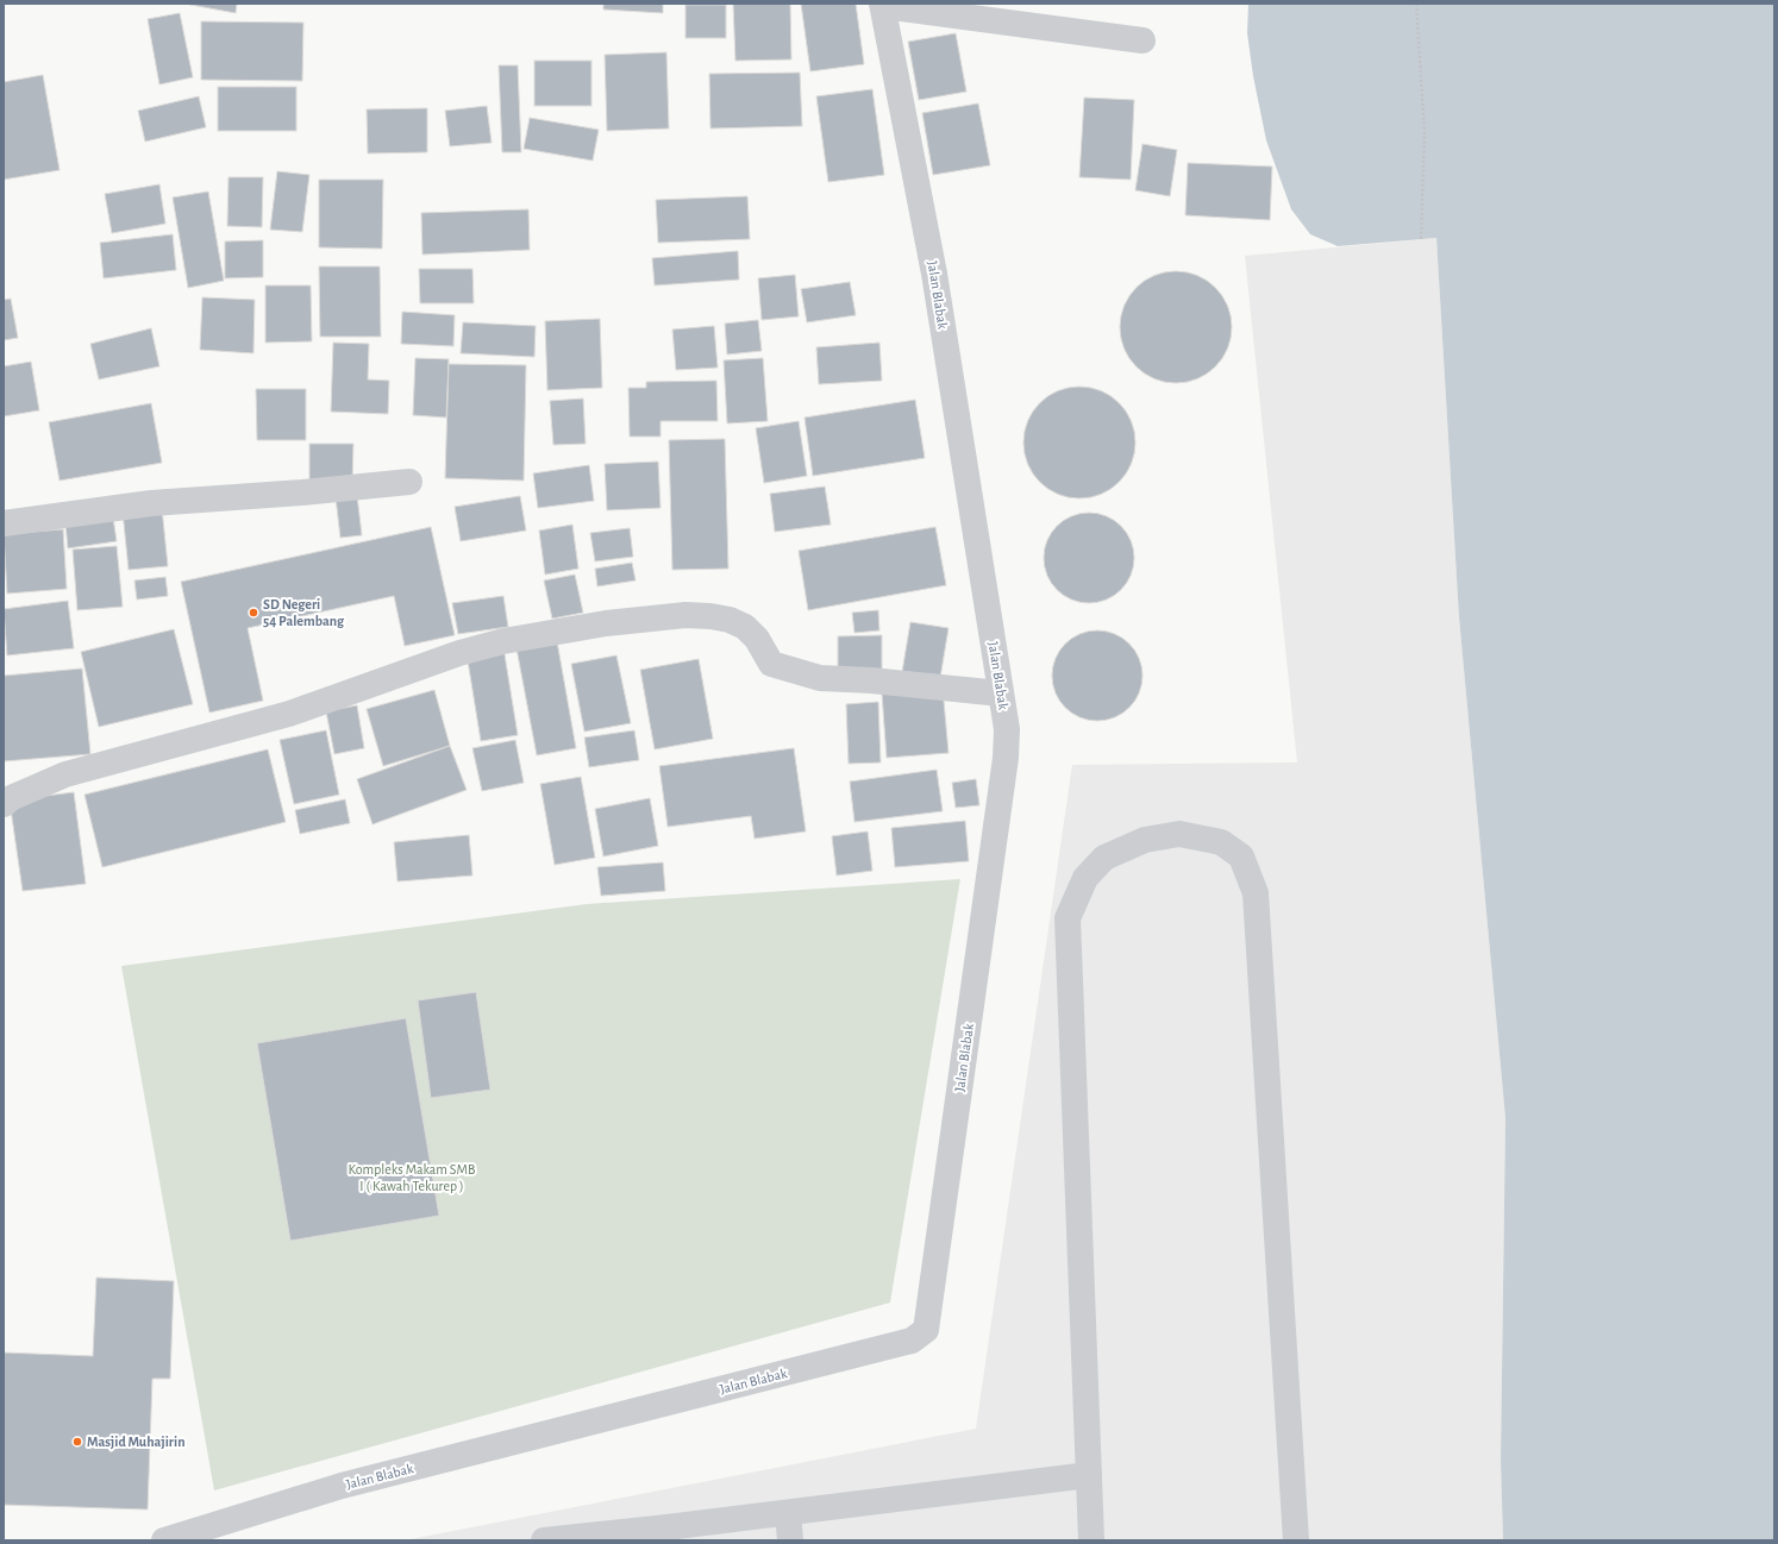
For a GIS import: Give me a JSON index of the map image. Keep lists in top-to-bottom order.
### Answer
{
  "streets": {
    "street": ["Jalan Blabak"]
  },
  "parks": ["Kompleks Makam SMB I ( Kawah Tekurep )"],
  "places": ["SD Negeri 54 Palembang", "Masjid Muhajirin"]
}
